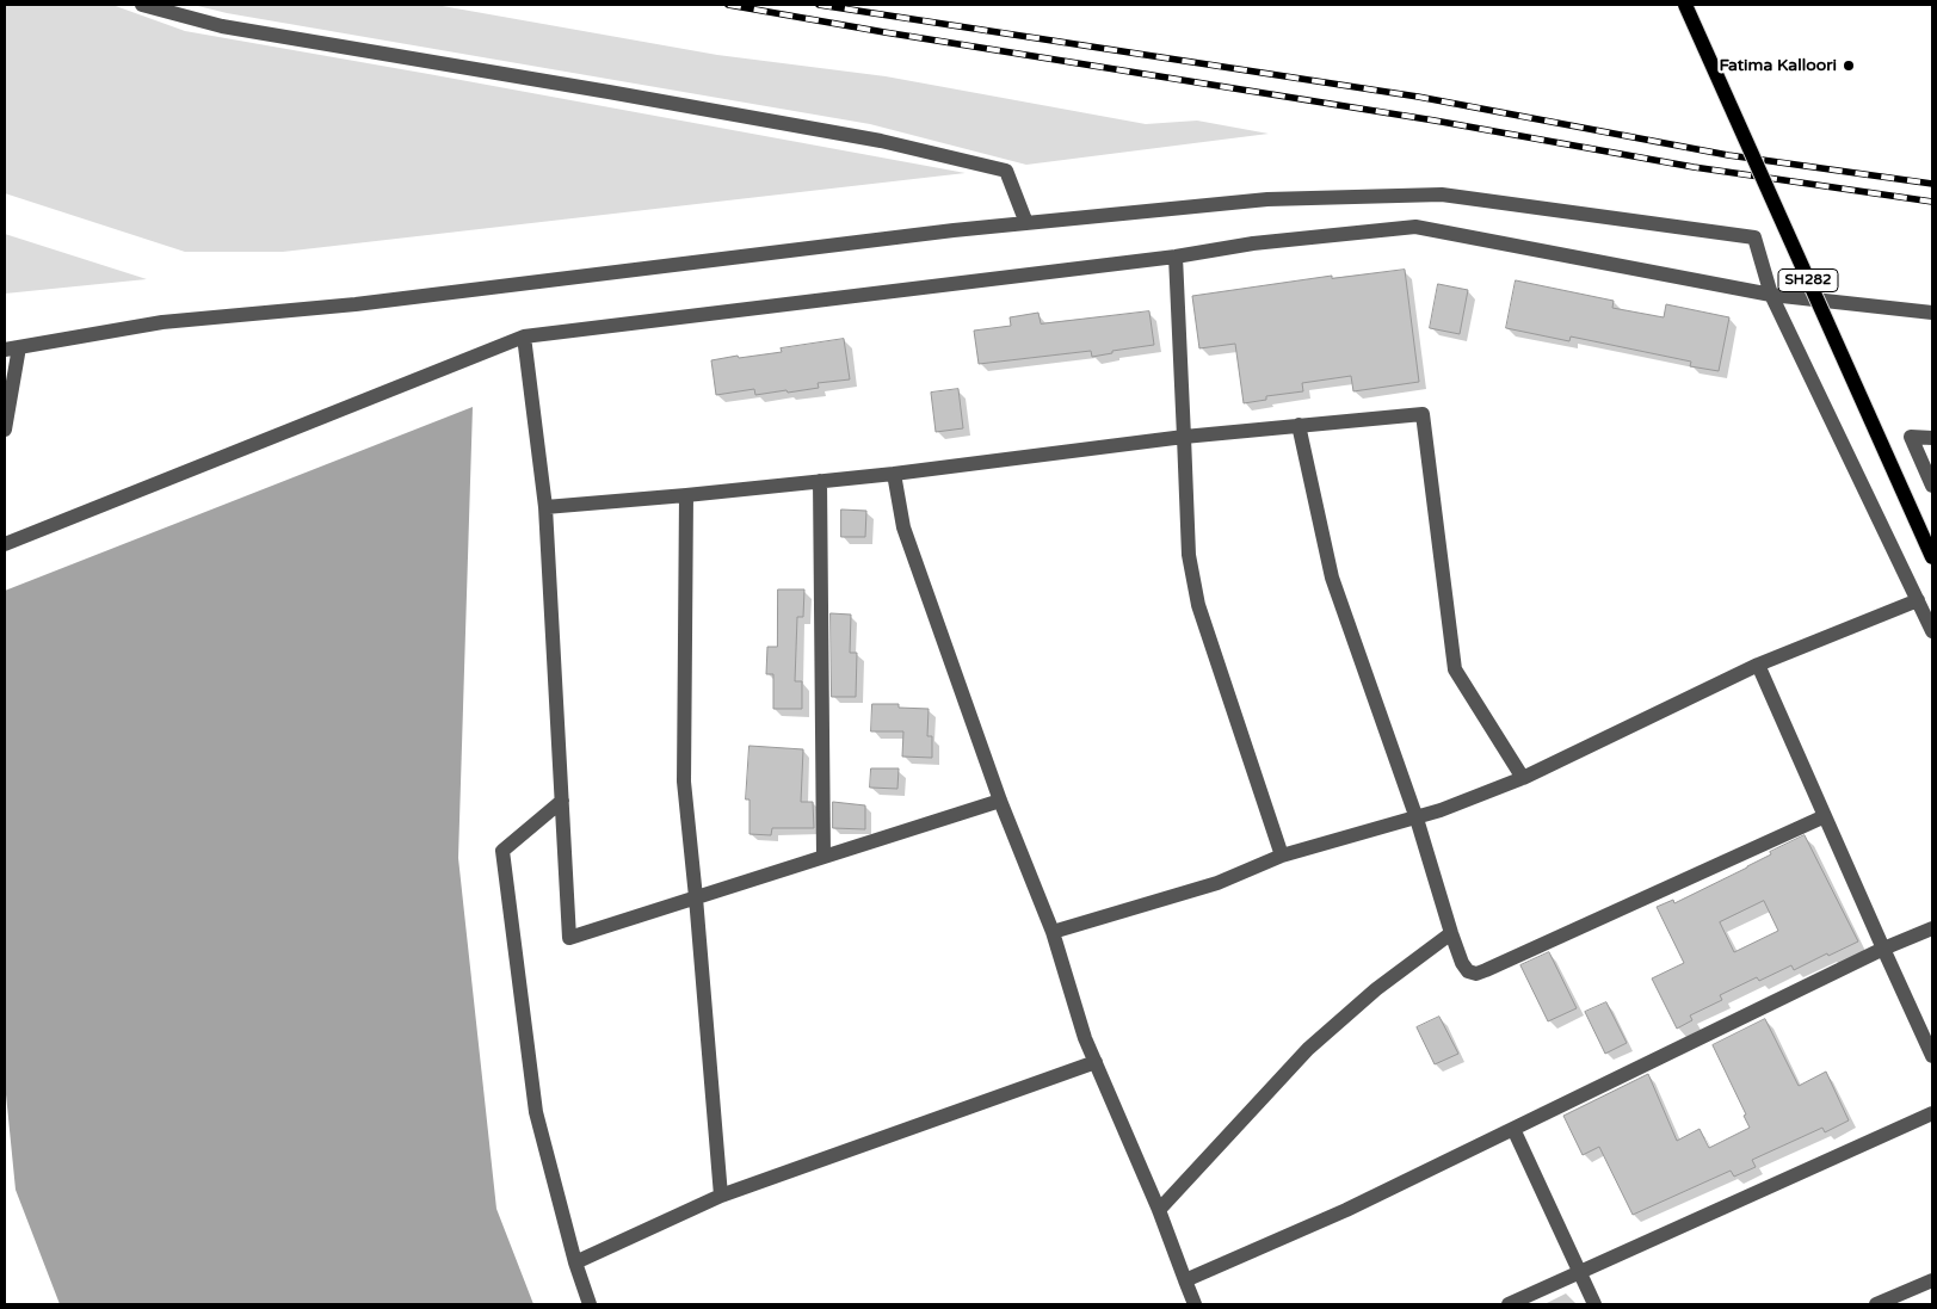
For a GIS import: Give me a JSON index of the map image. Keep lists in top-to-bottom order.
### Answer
{
  "streets": {
    "main road": ["SH282"]
  },
  "places": ["Fatima Kalloori"]
}
